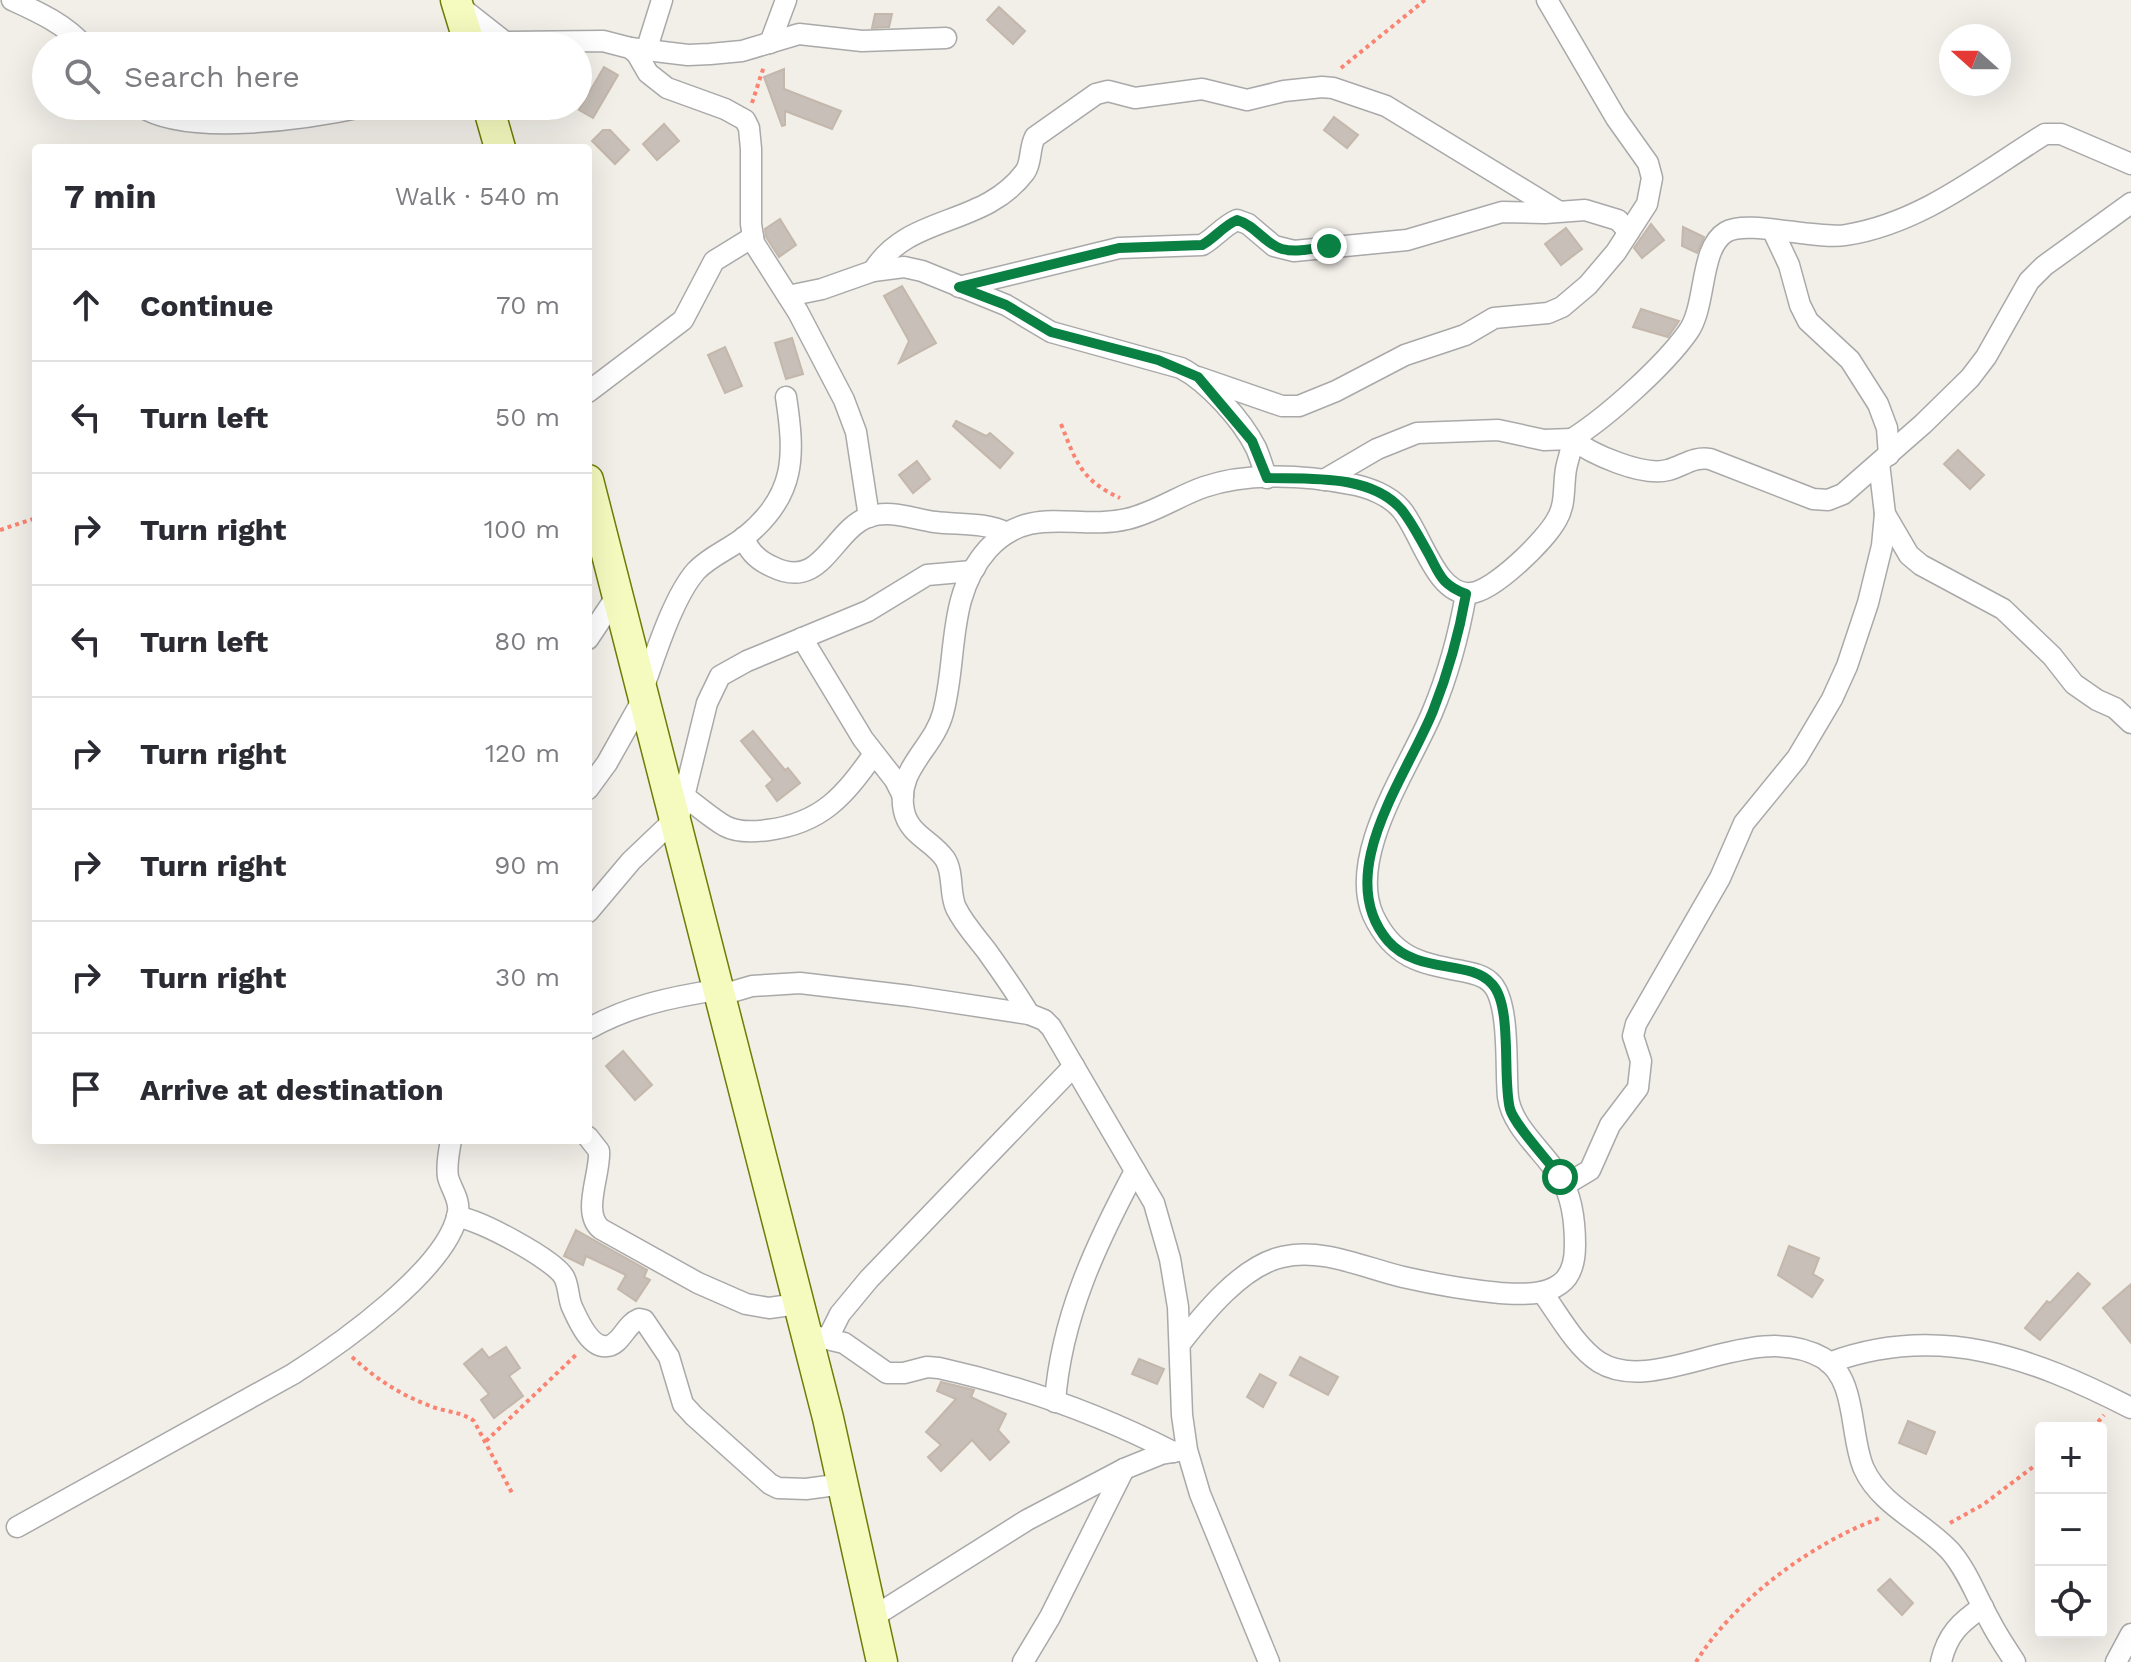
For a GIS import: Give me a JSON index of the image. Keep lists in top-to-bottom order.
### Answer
{
  "north": "left",
  "page": {
    "search": "Search here",
    "heading": ["7 min", "Walk · 540 m"],
    "list": [
      ["Continue", "70 m"],
      ["Turn left", "50 m"],
      ["Turn right", "100 m"],
      ["Turn left", "80 m"],
      ["Turn right", "120 m"],
      ["Turn right", "90 m"],
      ["Turn right", "30 m"],
      "Arrive at destination"
    ],
    "map_buttons": ["+", "−"]
  }
}
